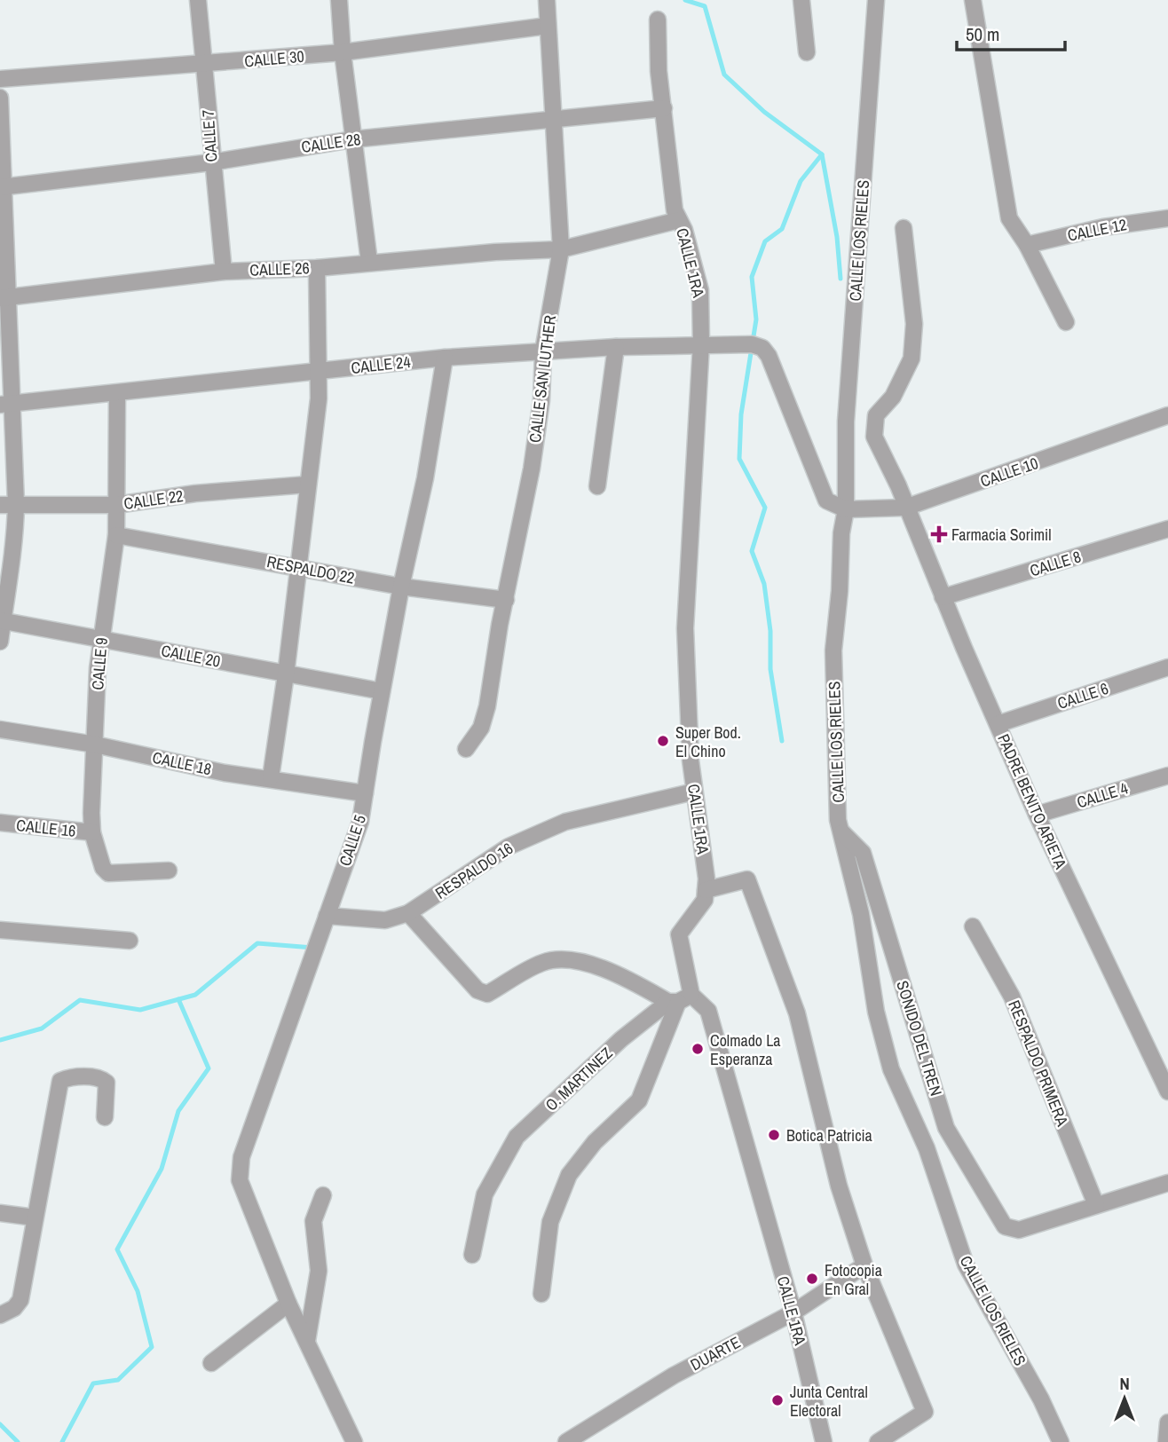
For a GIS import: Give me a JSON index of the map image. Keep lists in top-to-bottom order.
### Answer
{
  "streets": {
    "street": [
      "CALLE 30",
      "CALLE 7",
      "CALLE 28",
      "CALLE 12",
      "CALLE LOS RIELES",
      "CALLE 1RA",
      "CALLE 26",
      "CALLE 24",
      "CALLE SAN LUTHER",
      "CALLE 10",
      "CALLE 22",
      "CALLE 8",
      "RESPALDO 22",
      "CALLE 20",
      "CALLE 9",
      "CALLE 6",
      "CALLE 18",
      "CALLE 4",
      "PADRE BENITO ARIETA",
      "CALLE 16",
      "CALLE 5",
      "RESPALDO 16",
      "SONIDO DEL TREN",
      "RESPALDO PRIMERA",
      "O. MARTINEZ",
      "DUARTE"
    ]
  },
  "crossings": [
    ["CALLE 30", "CALLE 7"],
    ["CALLE 30", "CALLE SAN LUTHER"],
    ["CALLE 7", "CALLE 28"],
    ["CALLE 7", "CALLE 26"],
    ["CALLE 28", "CALLE 1RA"],
    ["CALLE 28", "CALLE SAN LUTHER"],
    ["CALLE LOS RIELES", "CALLE 24"],
    ["CALLE LOS RIELES", "CALLE 10"],
    ["CALLE LOS RIELES", "SONIDO DEL TREN"],
    ["CALLE 1RA", "CALLE 26"],
    ["CALLE 1RA", "CALLE 24"],
    ["CALLE 1RA", "RESPALDO 16"],
    ["CALLE 1RA", "O. MARTINEZ"],
    ["CALLE 1RA", "DUARTE"],
    ["CALLE 26", "CALLE SAN LUTHER"],
    ["CALLE 24", "CALLE SAN LUTHER"],
    ["CALLE 24", "CALLE 10"],
    ["CALLE 24", "CALLE 9"],
    ["CALLE 24", "CALLE 5"],
    ["CALLE SAN LUTHER", "RESPALDO 22"],
    ["CALLE 10", "PADRE BENITO ARIETA"],
    ["CALLE 22", "CALLE 9"],
    ["CALLE 8", "PADRE BENITO ARIETA"],
    ["RESPALDO 22", "CALLE 9"],
    ["RESPALDO 22", "CALLE 5"],
    ["CALLE 20", "CALLE 9"],
    ["CALLE 20", "CALLE 5"],
    ["CALLE 9", "CALLE 18"],
    ["CALLE 9", "CALLE 16"],
    ["CALLE 6", "PADRE BENITO ARIETA"],
    ["CALLE 18", "CALLE 5"],
    ["CALLE 4", "PADRE BENITO ARIETA"],
    ["CALLE 5", "RESPALDO 16"],
    ["SONIDO DEL TREN", "RESPALDO PRIMERA"]
  ],
  "places": {
    "health": ["Farmacia Sorimil"],
    "other": [
      "Super Bod. El Chino",
      "Colmado La Esperanza",
      "Botica Patricia",
      "Fotocopia En Gral",
      "Junta Central Electoral"
    ]
  },
  "scale_bar": "50 m",
  "north": "top"
}
